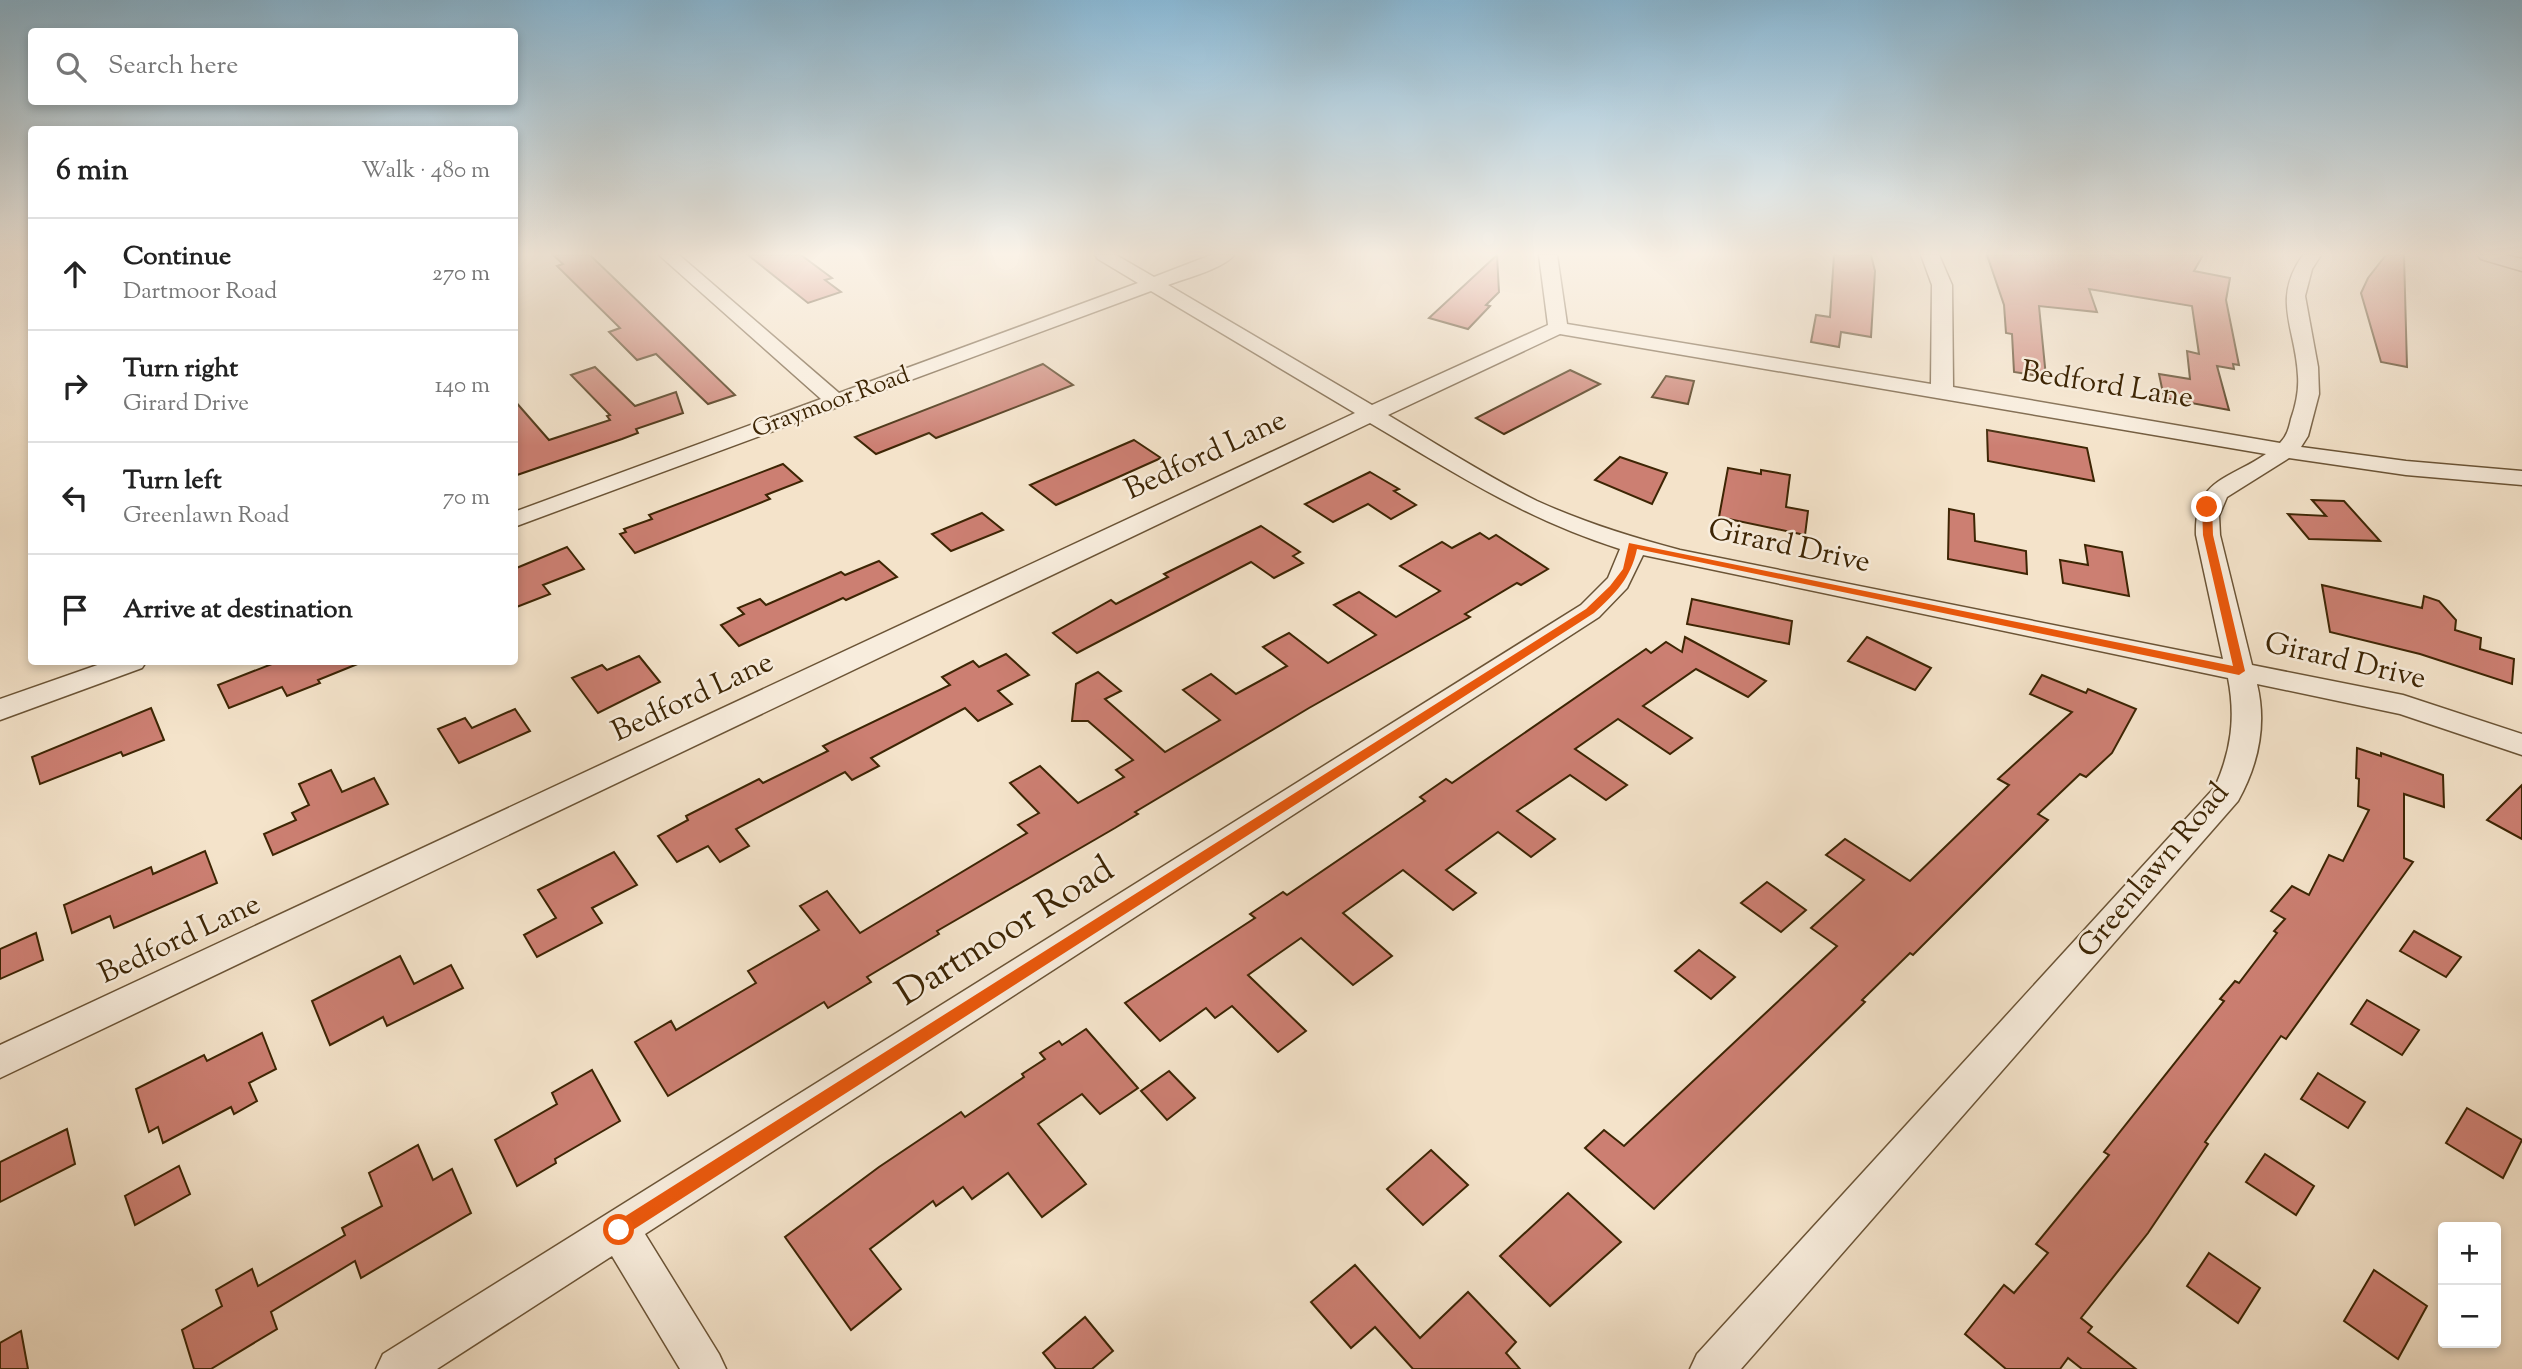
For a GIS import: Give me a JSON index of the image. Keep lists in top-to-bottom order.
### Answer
{
  "streets": {
    "street": [
      "Bedford Lane",
      "Graymoor Road",
      "Girard Drive",
      "Greenlawn Road",
      "Dartmoor Road"
    ]
  },
  "crossings": [
    ["Bedford Lane", "Girard Drive"],
    ["Bedford Lane", "Greenlawn Road"],
    ["Girard Drive", "Greenlawn Road"],
    ["Girard Drive", "Dartmoor Road"]
  ],
  "page": {
    "search": "Search here",
    "heading": ["6 min", "Walk · 480 m"],
    "list": [
      ["Continue", "Dartmoor Road", "270 m"],
      ["Turn right", "Girard Drive", "140 m"],
      ["Turn left", "Greenlawn Road", "70 m"],
      "Arrive at destination"
    ],
    "map_buttons": ["+", "−"]
  }
}
